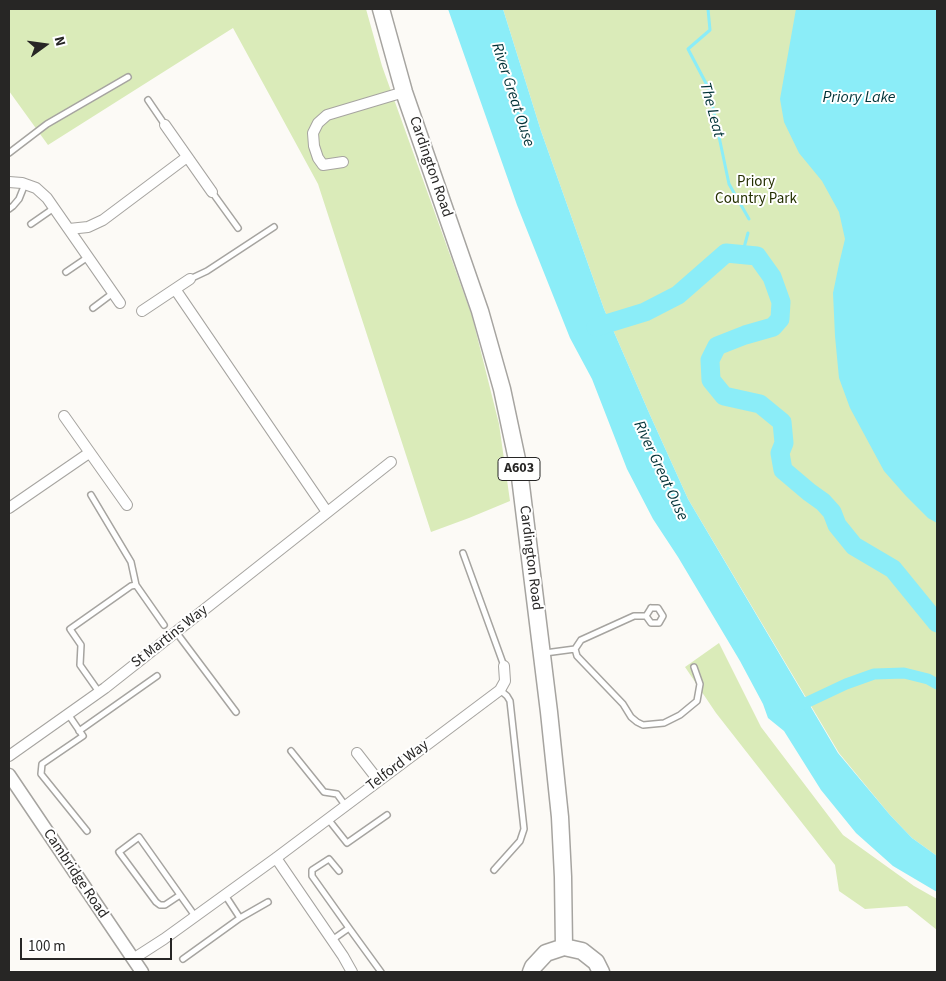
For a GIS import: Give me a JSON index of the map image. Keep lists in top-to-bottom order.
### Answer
{
  "streets": {
    "main road": ["Cardington Road", "A603"],
    "street": ["St Martins Way", "Telford Way", "Cambridge Road"]
  },
  "crossings": [
    ["Telford Way", "Cambridge Road"]
  ],
  "water": ["River Great Ouse", "Priory Lake", "The Leat"],
  "parks": ["Priory Country Park"],
  "scale_bar": "100 m",
  "north": "right"
}
